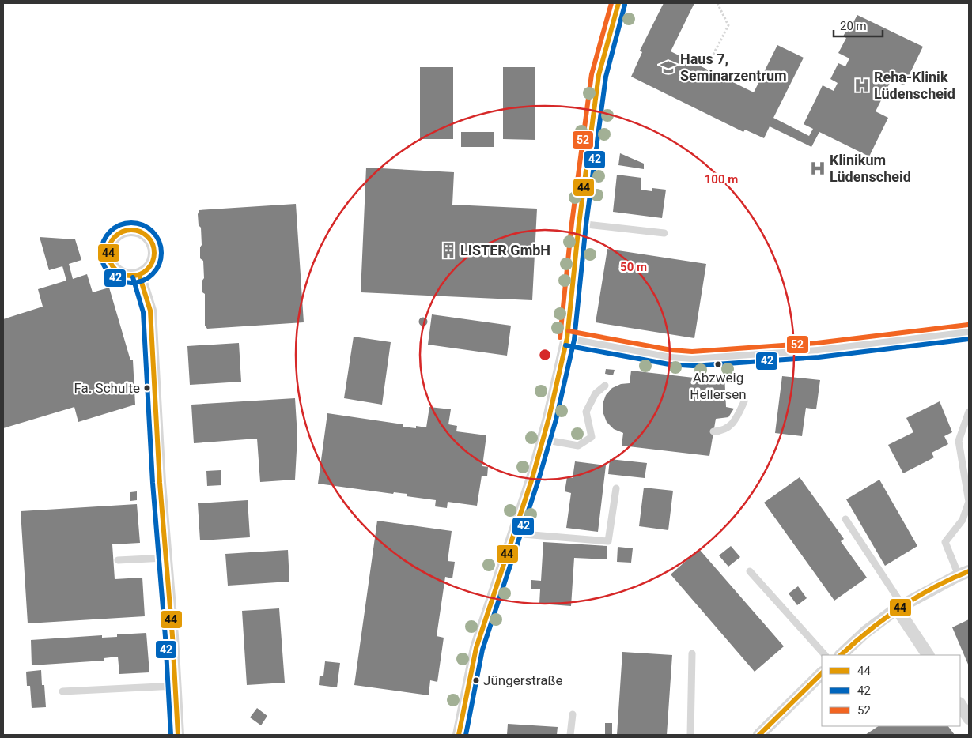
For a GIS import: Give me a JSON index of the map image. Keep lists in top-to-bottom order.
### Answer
{
  "places": {
    "school or university": ["Haus 7, Seminarzentrum"],
    "hospital": ["Reha-Klinik Lüdenscheid", "Klinikum Lüdenscheid"],
    "building": ["LISTER GmbH"],
    "other": ["Abzweig Hellersen", "Fa. Schulte", "Jüngerstraße"]
  },
  "lines": ["transit line 44", "transit line 52", "transit line 42"],
  "legend": ["44", "42", "52"],
  "scale_bar": "20 m",
  "rings": ["100 m", "50 m"]
}
